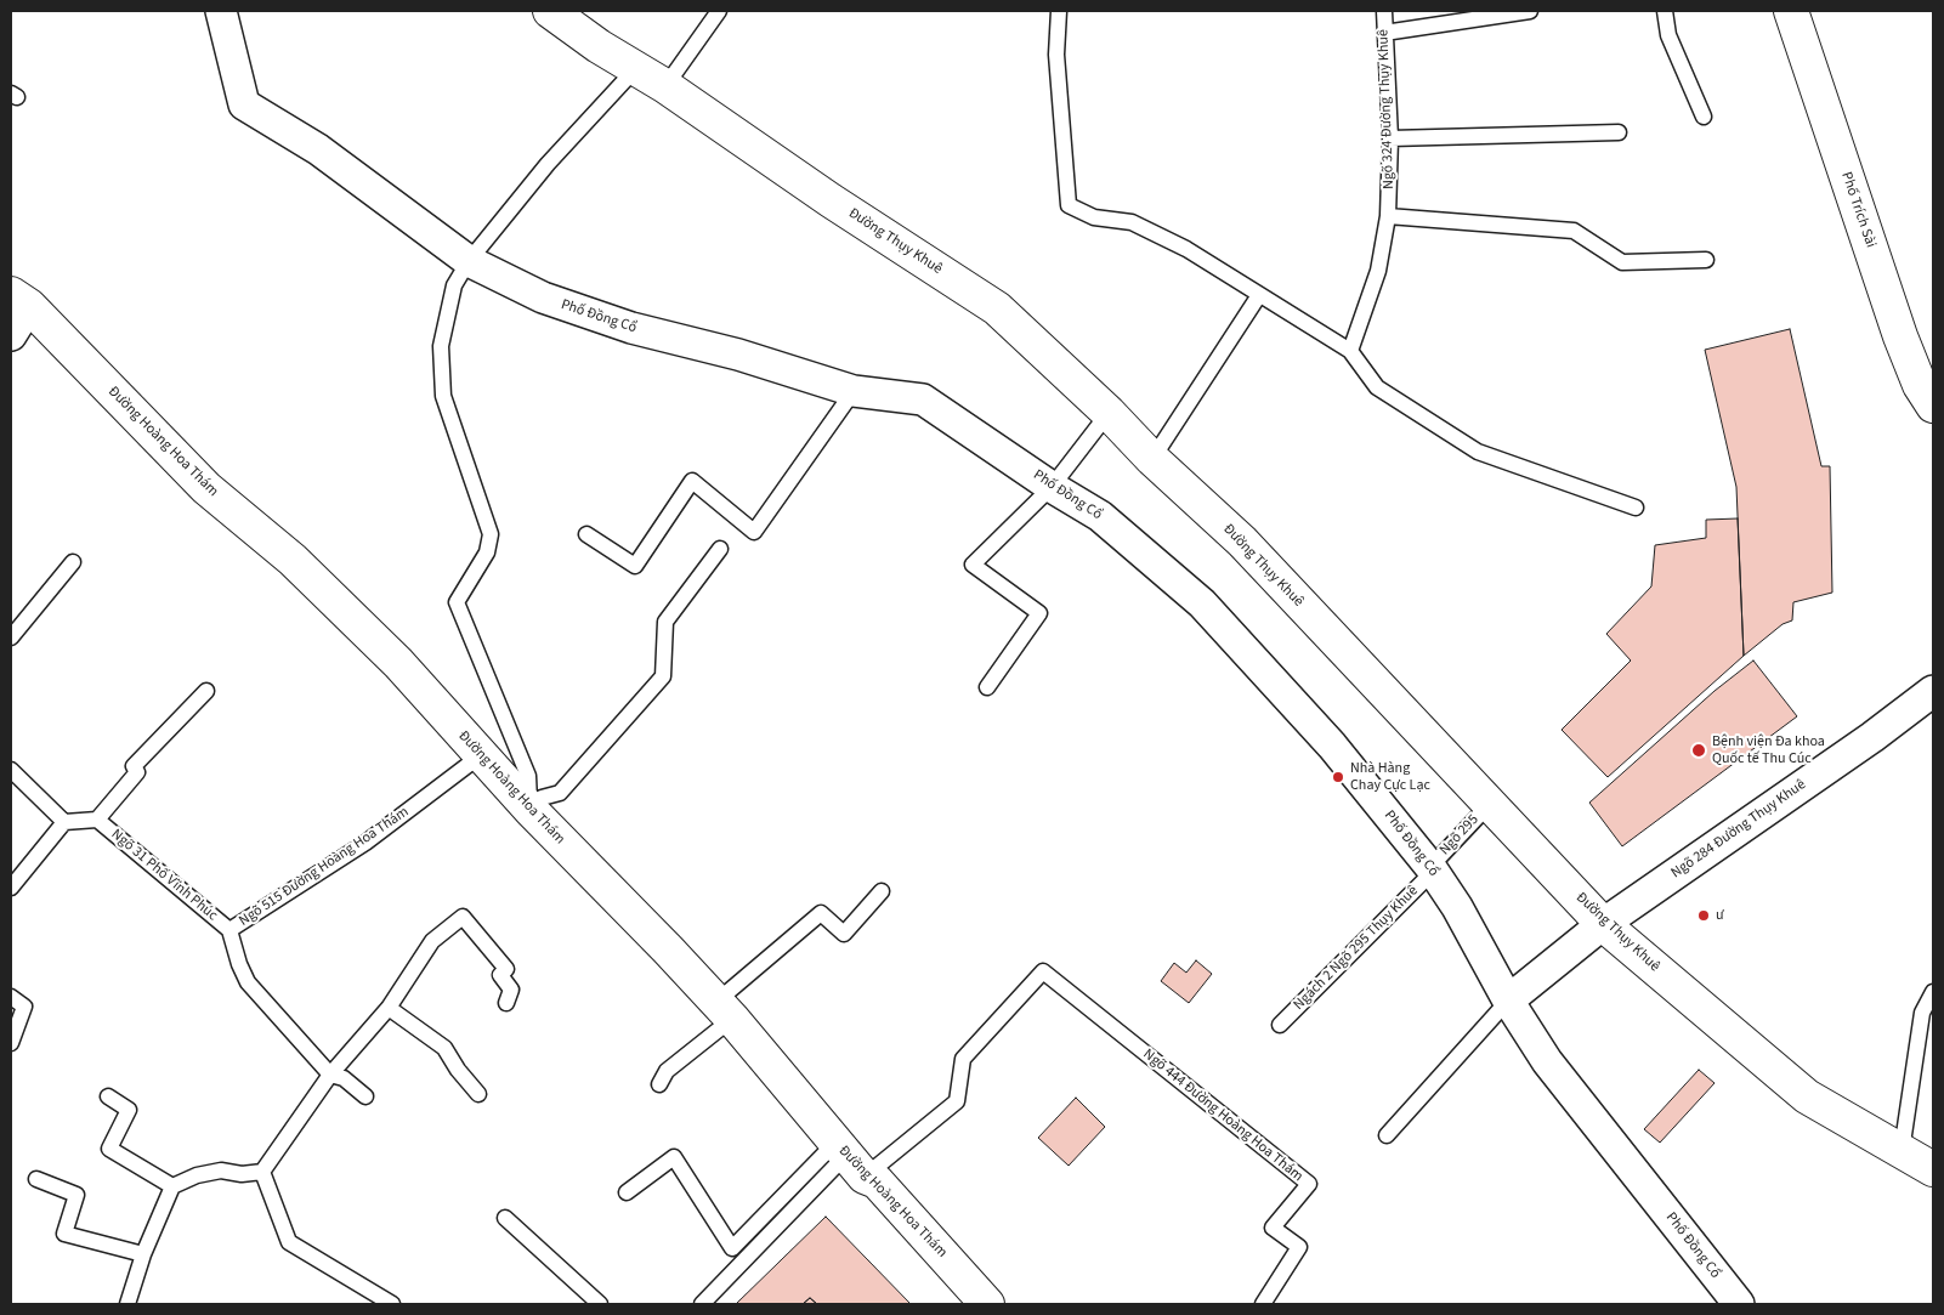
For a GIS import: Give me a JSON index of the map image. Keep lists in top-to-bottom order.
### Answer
{
  "streets": {
    "main road": ["Phố Trích Sài", "Đường Thụy Khuê", "Đường Hoàng Hoa Thám"],
    "street": ["Phố Đồng Cổ", "Ngõ 284 Đường Thụy Khuê"],
    "lane": [
      "Ngõ 324 Đường Thụy Khuê",
      "Ngõ 295",
      "Ngõ 515 Đường Hoàng Hoa Thám",
      "Ngõ 31 Phố Vĩnh Phúc",
      "Ngách 2 Ngõ 295 Thụy Khuê",
      "Ngõ 444 Đường Hoàng Hoa Thám"
    ]
  },
  "crossings": [
    ["Đường Thụy Khuê", "Ngõ 284 Đường Thụy Khuê"],
    ["Đường Thụy Khuê", "Ngõ 295"],
    ["Phố Đồng Cổ", "Ngõ 284 Đường Thụy Khuê"],
    ["Phố Đồng Cổ", "Ngõ 295"],
    ["Phố Đồng Cổ", "Ngách 2 Ngõ 295 Thụy Khuê"],
    ["Đường Hoàng Hoa Thám", "Ngõ 515 Đường Hoàng Hoa Thám"],
    ["Đường Hoàng Hoa Thám", "Ngõ 444 Đường Hoàng Hoa Thám"],
    ["Ngõ 295", "Ngách 2 Ngõ 295 Thụy Khuê"],
    ["Ngõ 515 Đường Hoàng Hoa Thám", "Ngõ 31 Phố Vĩnh Phúc"]
  ],
  "places": ["Bệnh viện Đa khoa Quốc tế Thu Cúc", "Nhà Hàng Chay Cực Lạc", "ư"]
}
